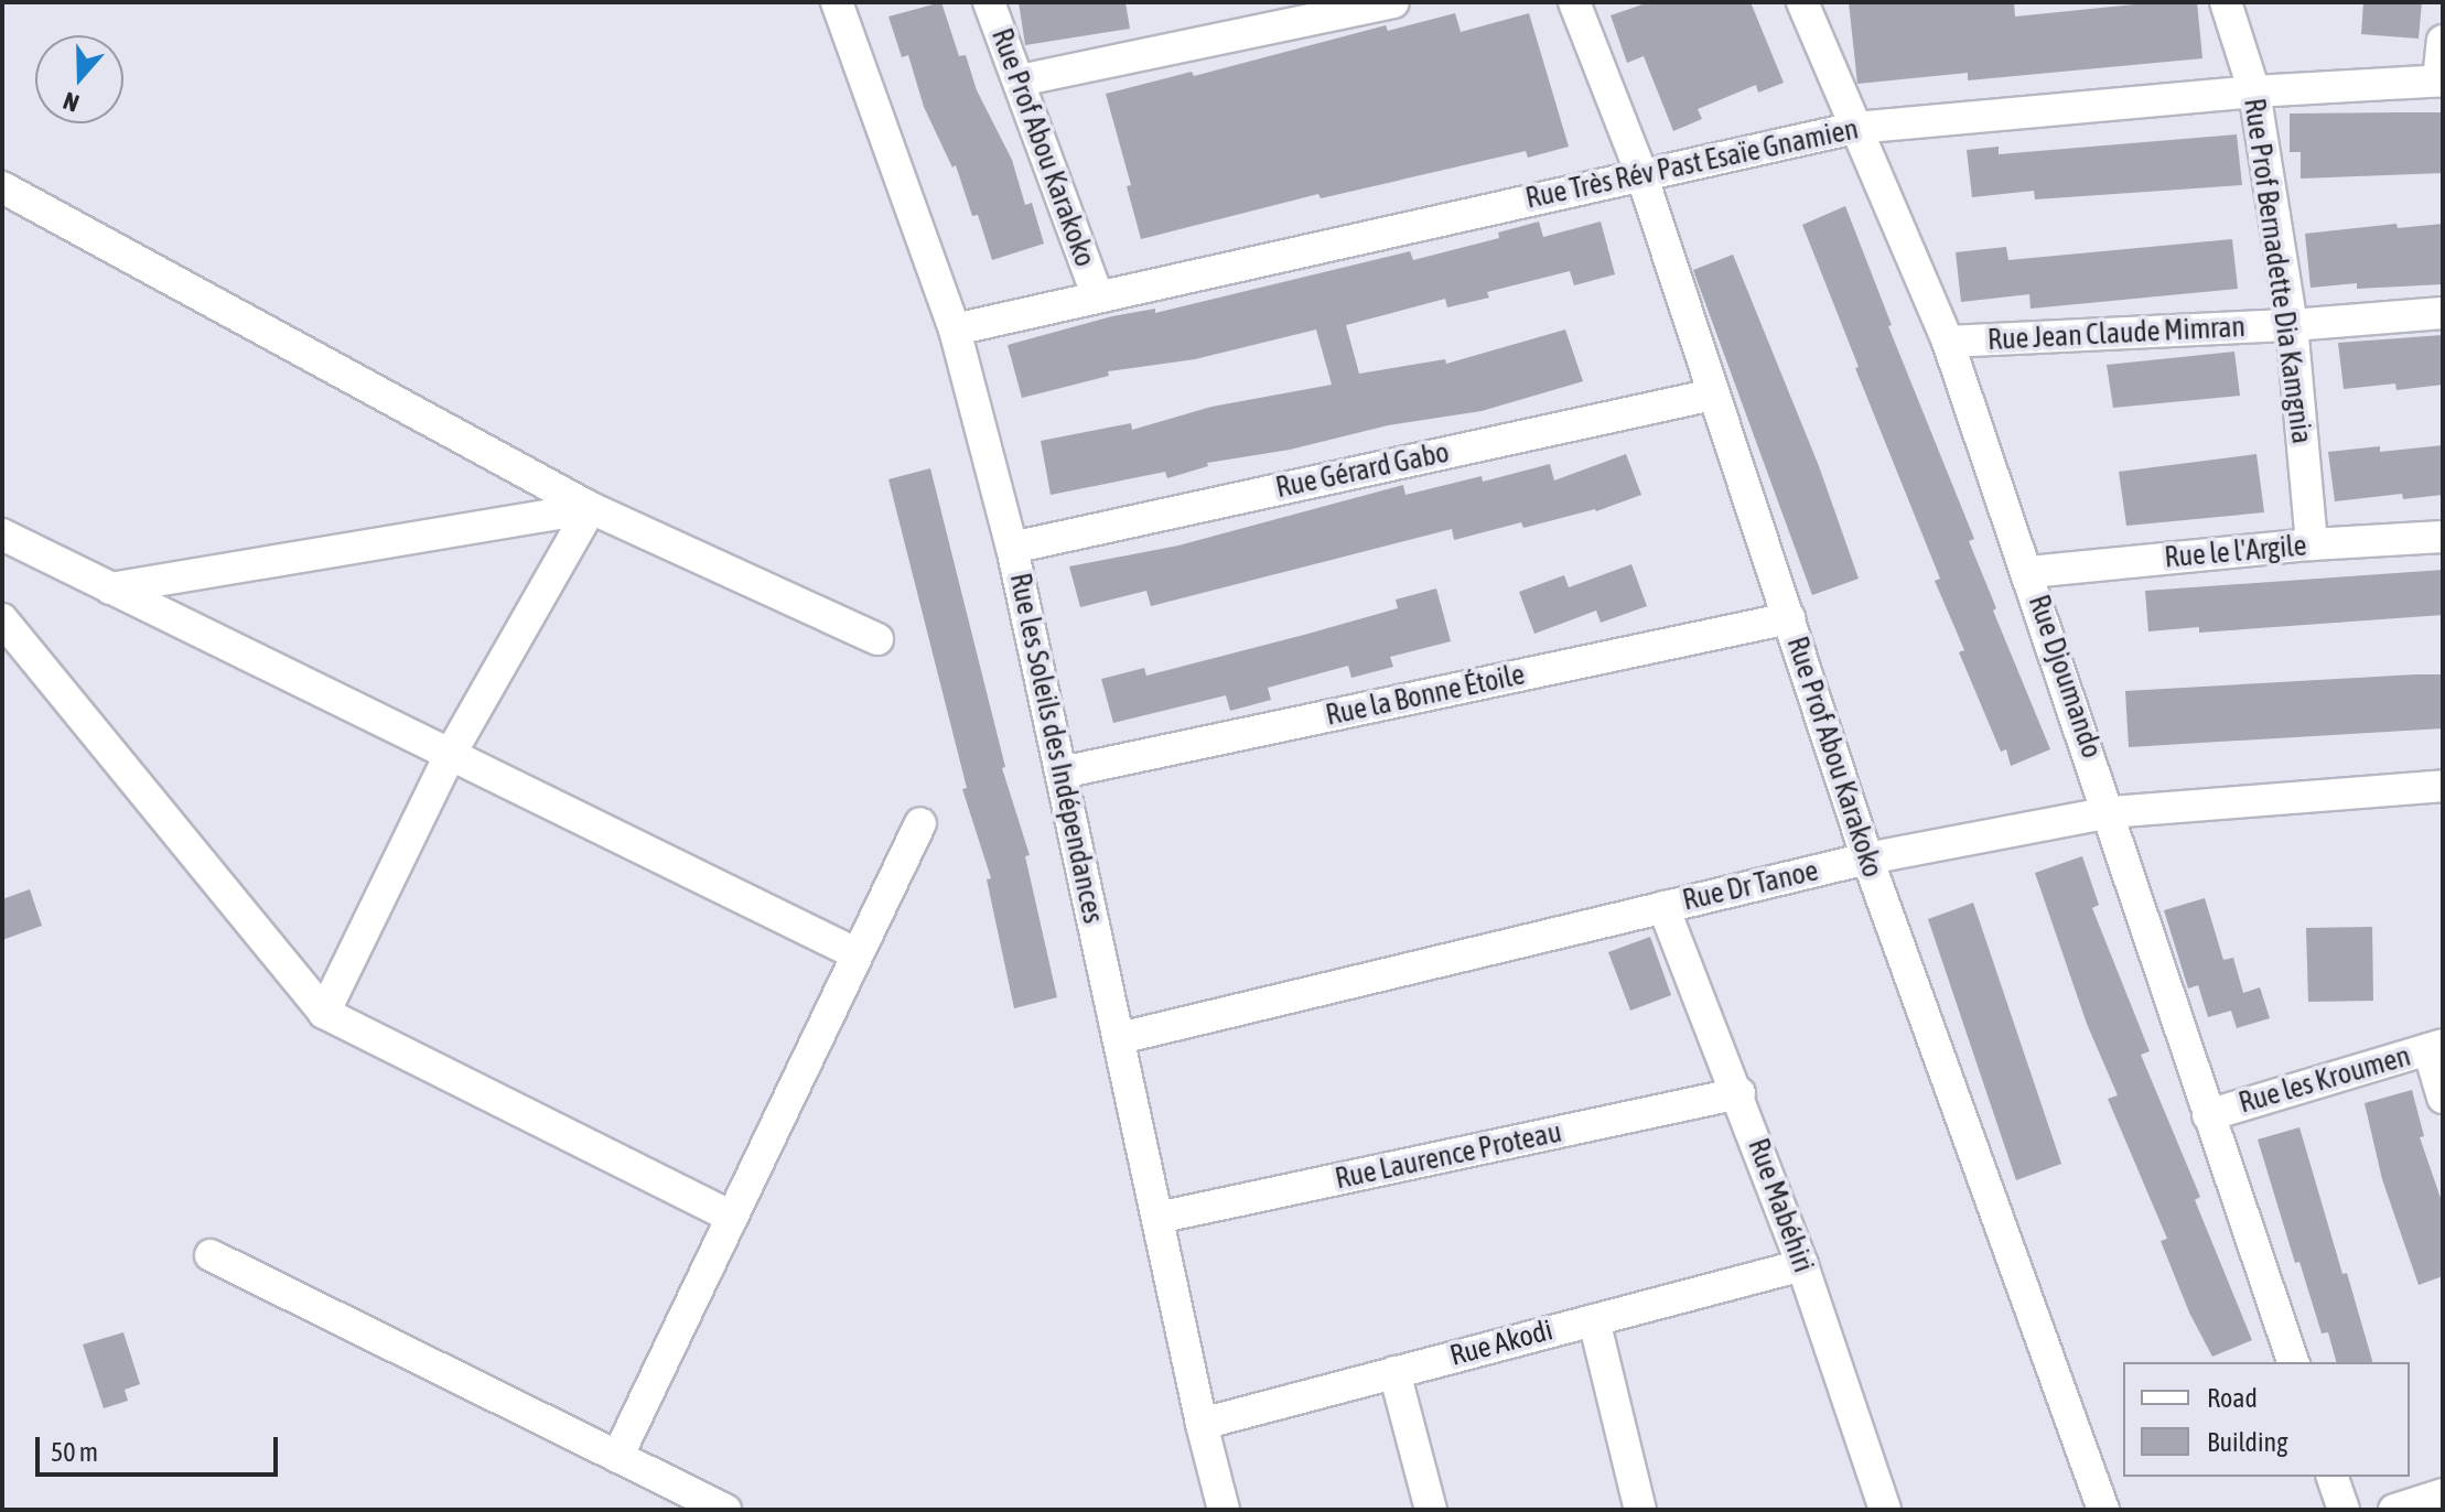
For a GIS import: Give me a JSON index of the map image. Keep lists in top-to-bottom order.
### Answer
{
  "streets": {
    "street": [
      "Rue Prof Abou Karakoko",
      "Rue Très Rév Past Esaïe Gnamien",
      "Rue Prof Bernadette Dia Kamgnia",
      "Rue Jean Claude Mimran",
      "Rue Gérard Gabo",
      "Rue le l'Argile",
      "Rue Djoumando",
      "Rue la Bonne Étoile",
      "Rue les Soleils des Indépendances",
      "Rue Dr Tanoe",
      "Rue les Kroumen",
      "Rue Laurence Proteau",
      "Rue Mabéhiri",
      "Rue Akodi"
    ]
  },
  "crossings": [
    ["Rue Prof Abou Karakoko", "Rue Très Rév Past Esaïe Gnamien"],
    ["Rue Prof Abou Karakoko", "Rue Gérard Gabo"],
    ["Rue Prof Abou Karakoko", "Rue la Bonne Étoile"],
    ["Rue Prof Abou Karakoko", "Rue Dr Tanoe"],
    ["Rue Très Rév Past Esaïe Gnamien", "Rue Prof Bernadette Dia Kamgnia"],
    ["Rue Très Rév Past Esaïe Gnamien", "Rue Djoumando"],
    ["Rue Très Rév Past Esaïe Gnamien", "Rue les Soleils des Indépendances"],
    ["Rue Prof Bernadette Dia Kamgnia", "Rue Jean Claude Mimran"],
    ["Rue Prof Bernadette Dia Kamgnia", "Rue le l'Argile"],
    ["Rue Jean Claude Mimran", "Rue Djoumando"],
    ["Rue Gérard Gabo", "Rue les Soleils des Indépendances"],
    ["Rue le l'Argile", "Rue Djoumando"],
    ["Rue Djoumando", "Rue Dr Tanoe"],
    ["Rue Djoumando", "Rue les Kroumen"],
    ["Rue la Bonne Étoile", "Rue les Soleils des Indépendances"],
    ["Rue les Soleils des Indépendances", "Rue Dr Tanoe"],
    ["Rue les Soleils des Indépendances", "Rue Laurence Proteau"],
    ["Rue les Soleils des Indépendances", "Rue Akodi"],
    ["Rue Dr Tanoe", "Rue Mabéhiri"],
    ["Rue Laurence Proteau", "Rue Mabéhiri"],
    ["Rue Mabéhiri", "Rue Akodi"]
  ],
  "legend": ["Road", "Building"],
  "scale_bar": "50 m",
  "north": "bottom"
}
